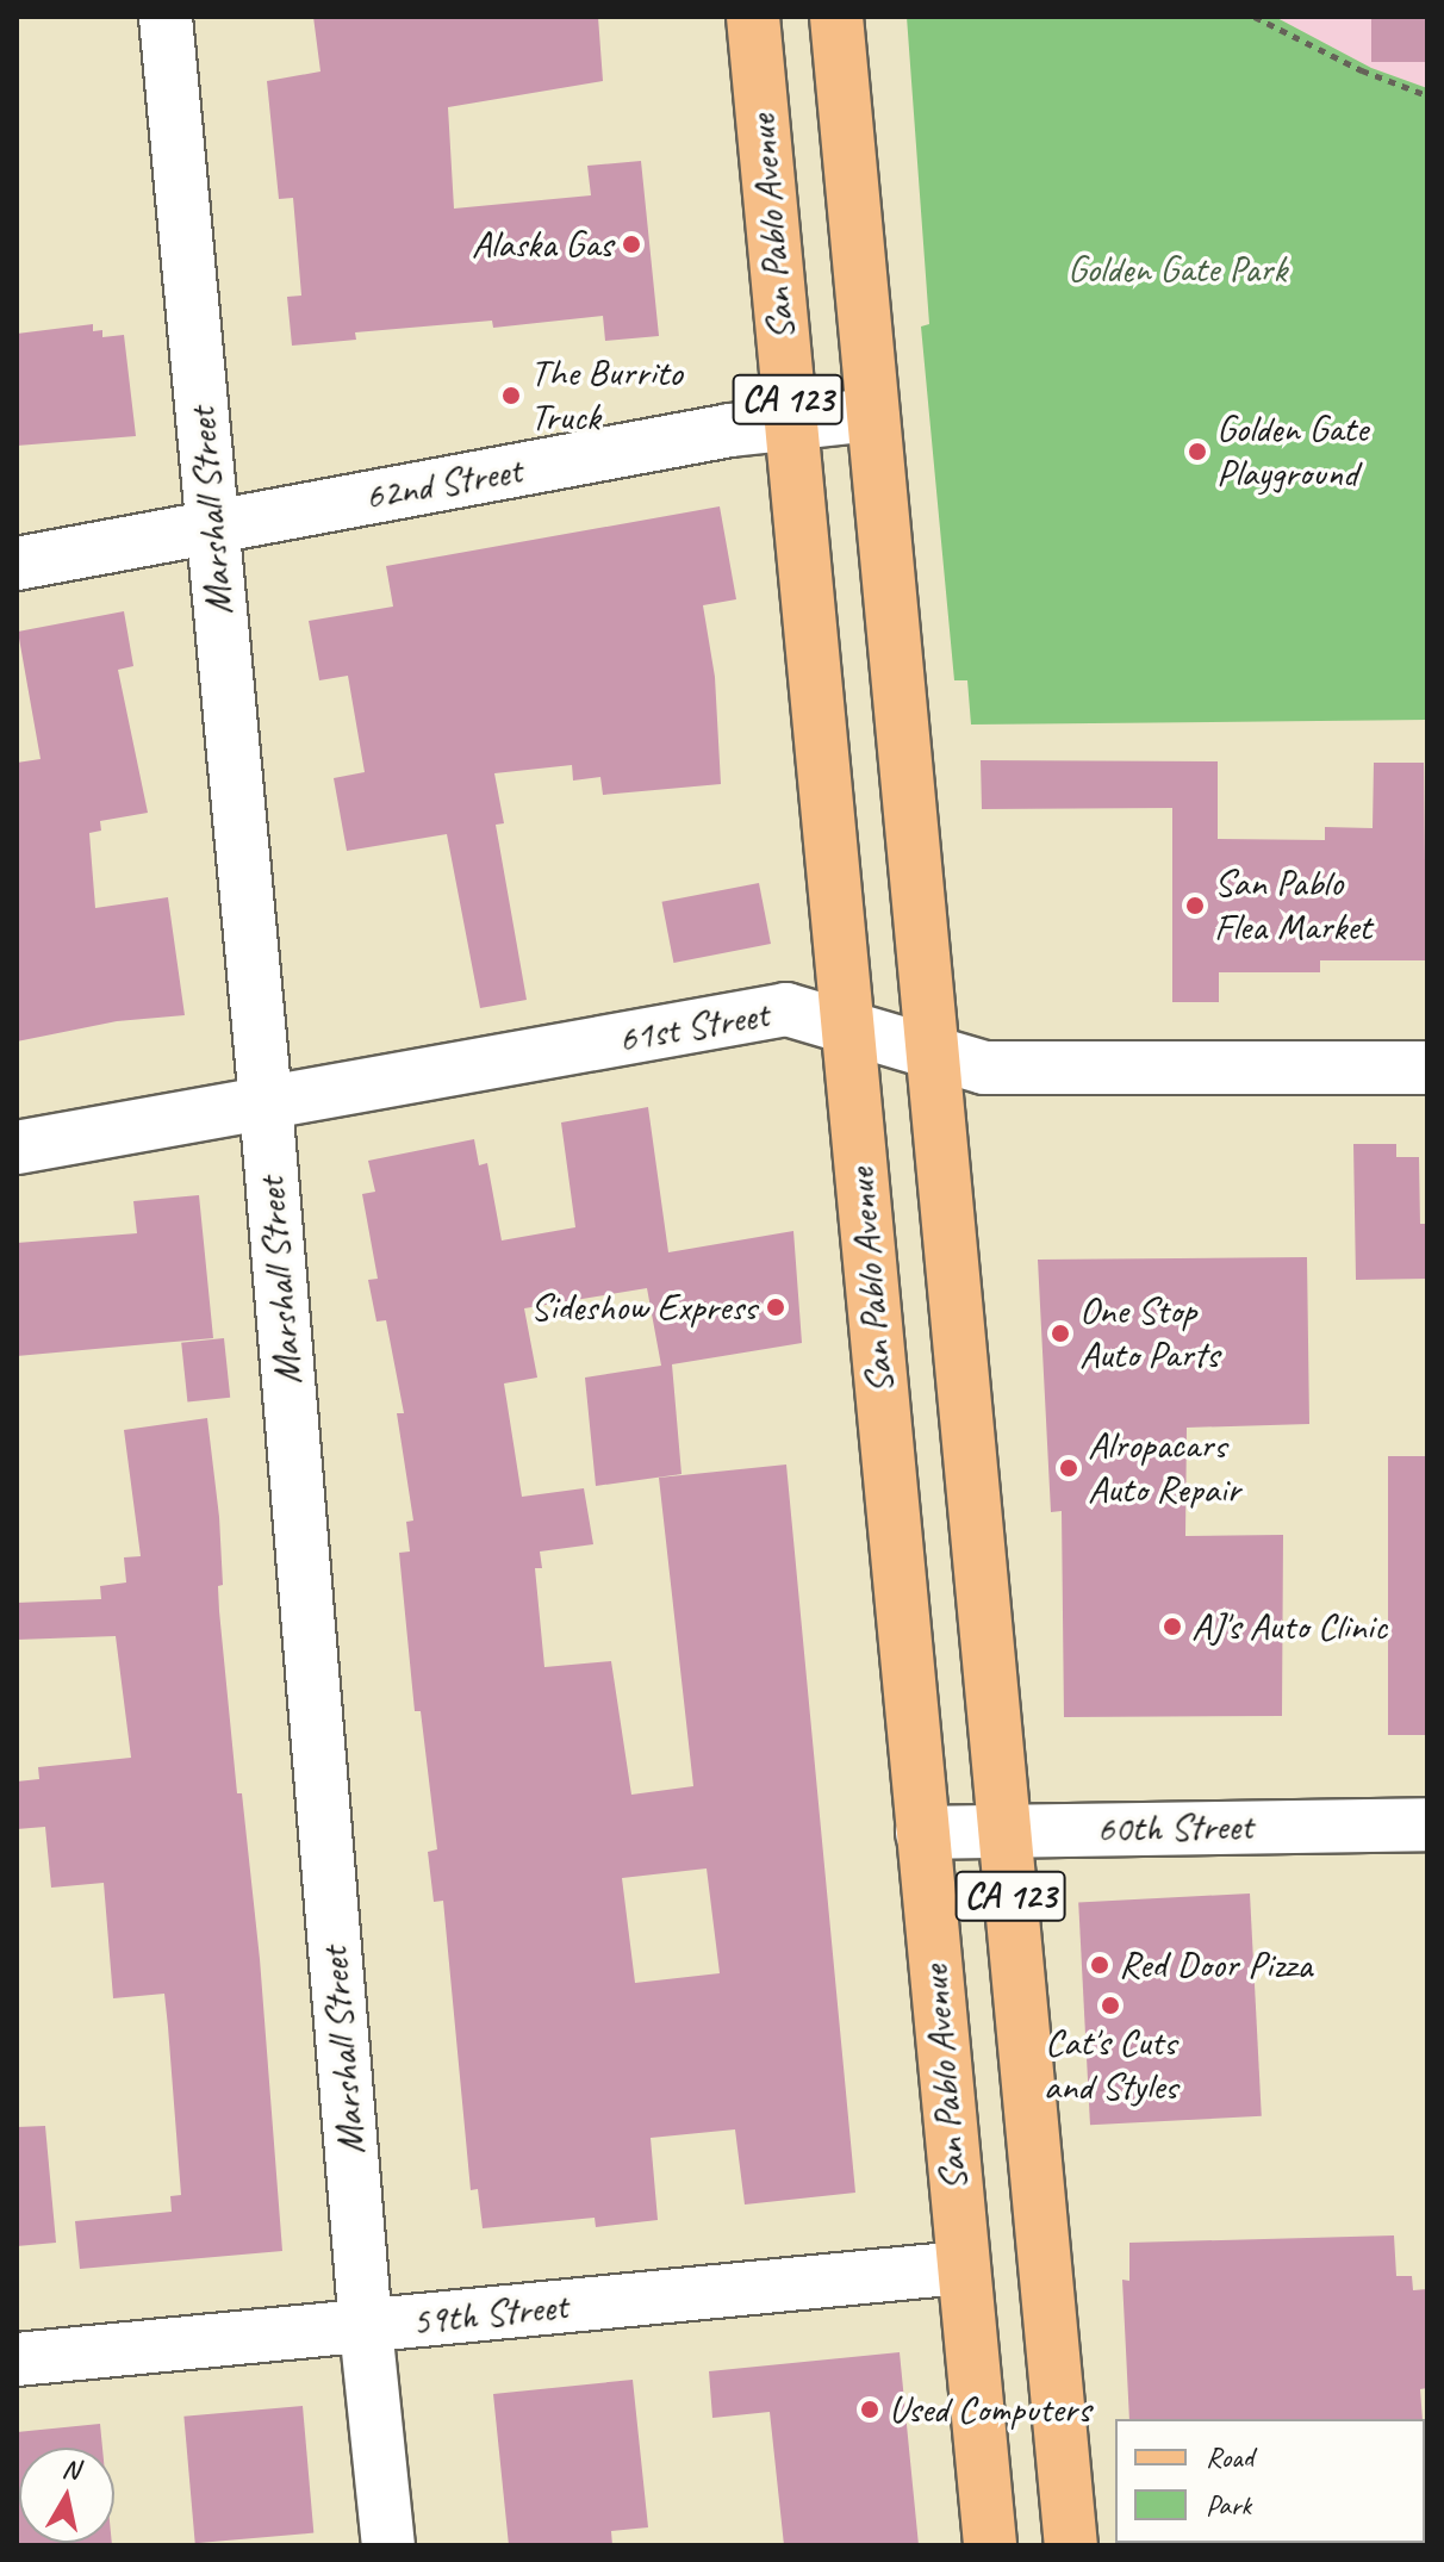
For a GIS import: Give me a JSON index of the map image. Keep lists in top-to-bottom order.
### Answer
{
  "streets": {
    "main road": ["San Pablo Avenue", "CA 123"],
    "street": [
      "62nd Street",
      "Marshall Street",
      "61st Street",
      "60th Street",
      "59th Street"
    ]
  },
  "crossings": [
    ["San Pablo Avenue", "62nd Street"],
    ["San Pablo Avenue", "61st Street"],
    ["San Pablo Avenue", "60th Street"],
    ["San Pablo Avenue", "59th Street"],
    ["CA 123", "62nd Street"],
    ["CA 123", "61st Street"],
    ["CA 123", "60th Street"],
    ["62nd Street", "Marshall Street"],
    ["Marshall Street", "61st Street"],
    ["Marshall Street", "59th Street"]
  ],
  "parks": ["Golden Gate Park"],
  "places": [
    "Alaska Gas",
    "The Burrito Truck",
    "Golden Gate Playground",
    "San Pablo Flea Market",
    "Sideshow Express",
    "One Stop Auto Parts",
    "Alropacars Auto Repair",
    "AJ's Auto Clinic",
    "Red Door Pizza",
    "Cat's Cuts and Styles",
    "Used Computers"
  ],
  "legend": ["Road", "Park"],
  "north": "top"
}
